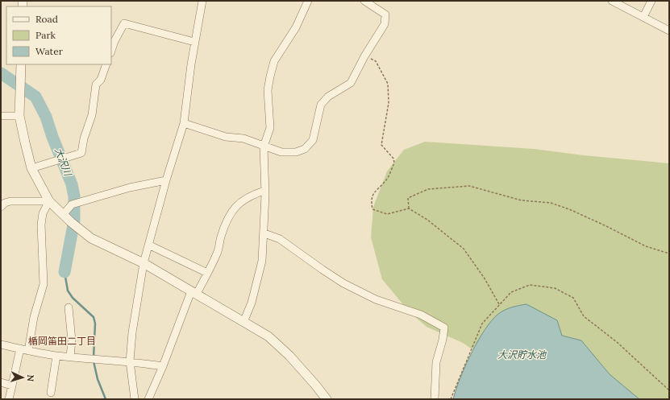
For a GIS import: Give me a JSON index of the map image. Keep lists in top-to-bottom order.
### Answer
{
  "districts": ["楯岡笛田二丁目"],
  "water": ["大沢川", "大沢貯水池"],
  "legend": ["Road", "Park", "Water"],
  "north": "right"
}
